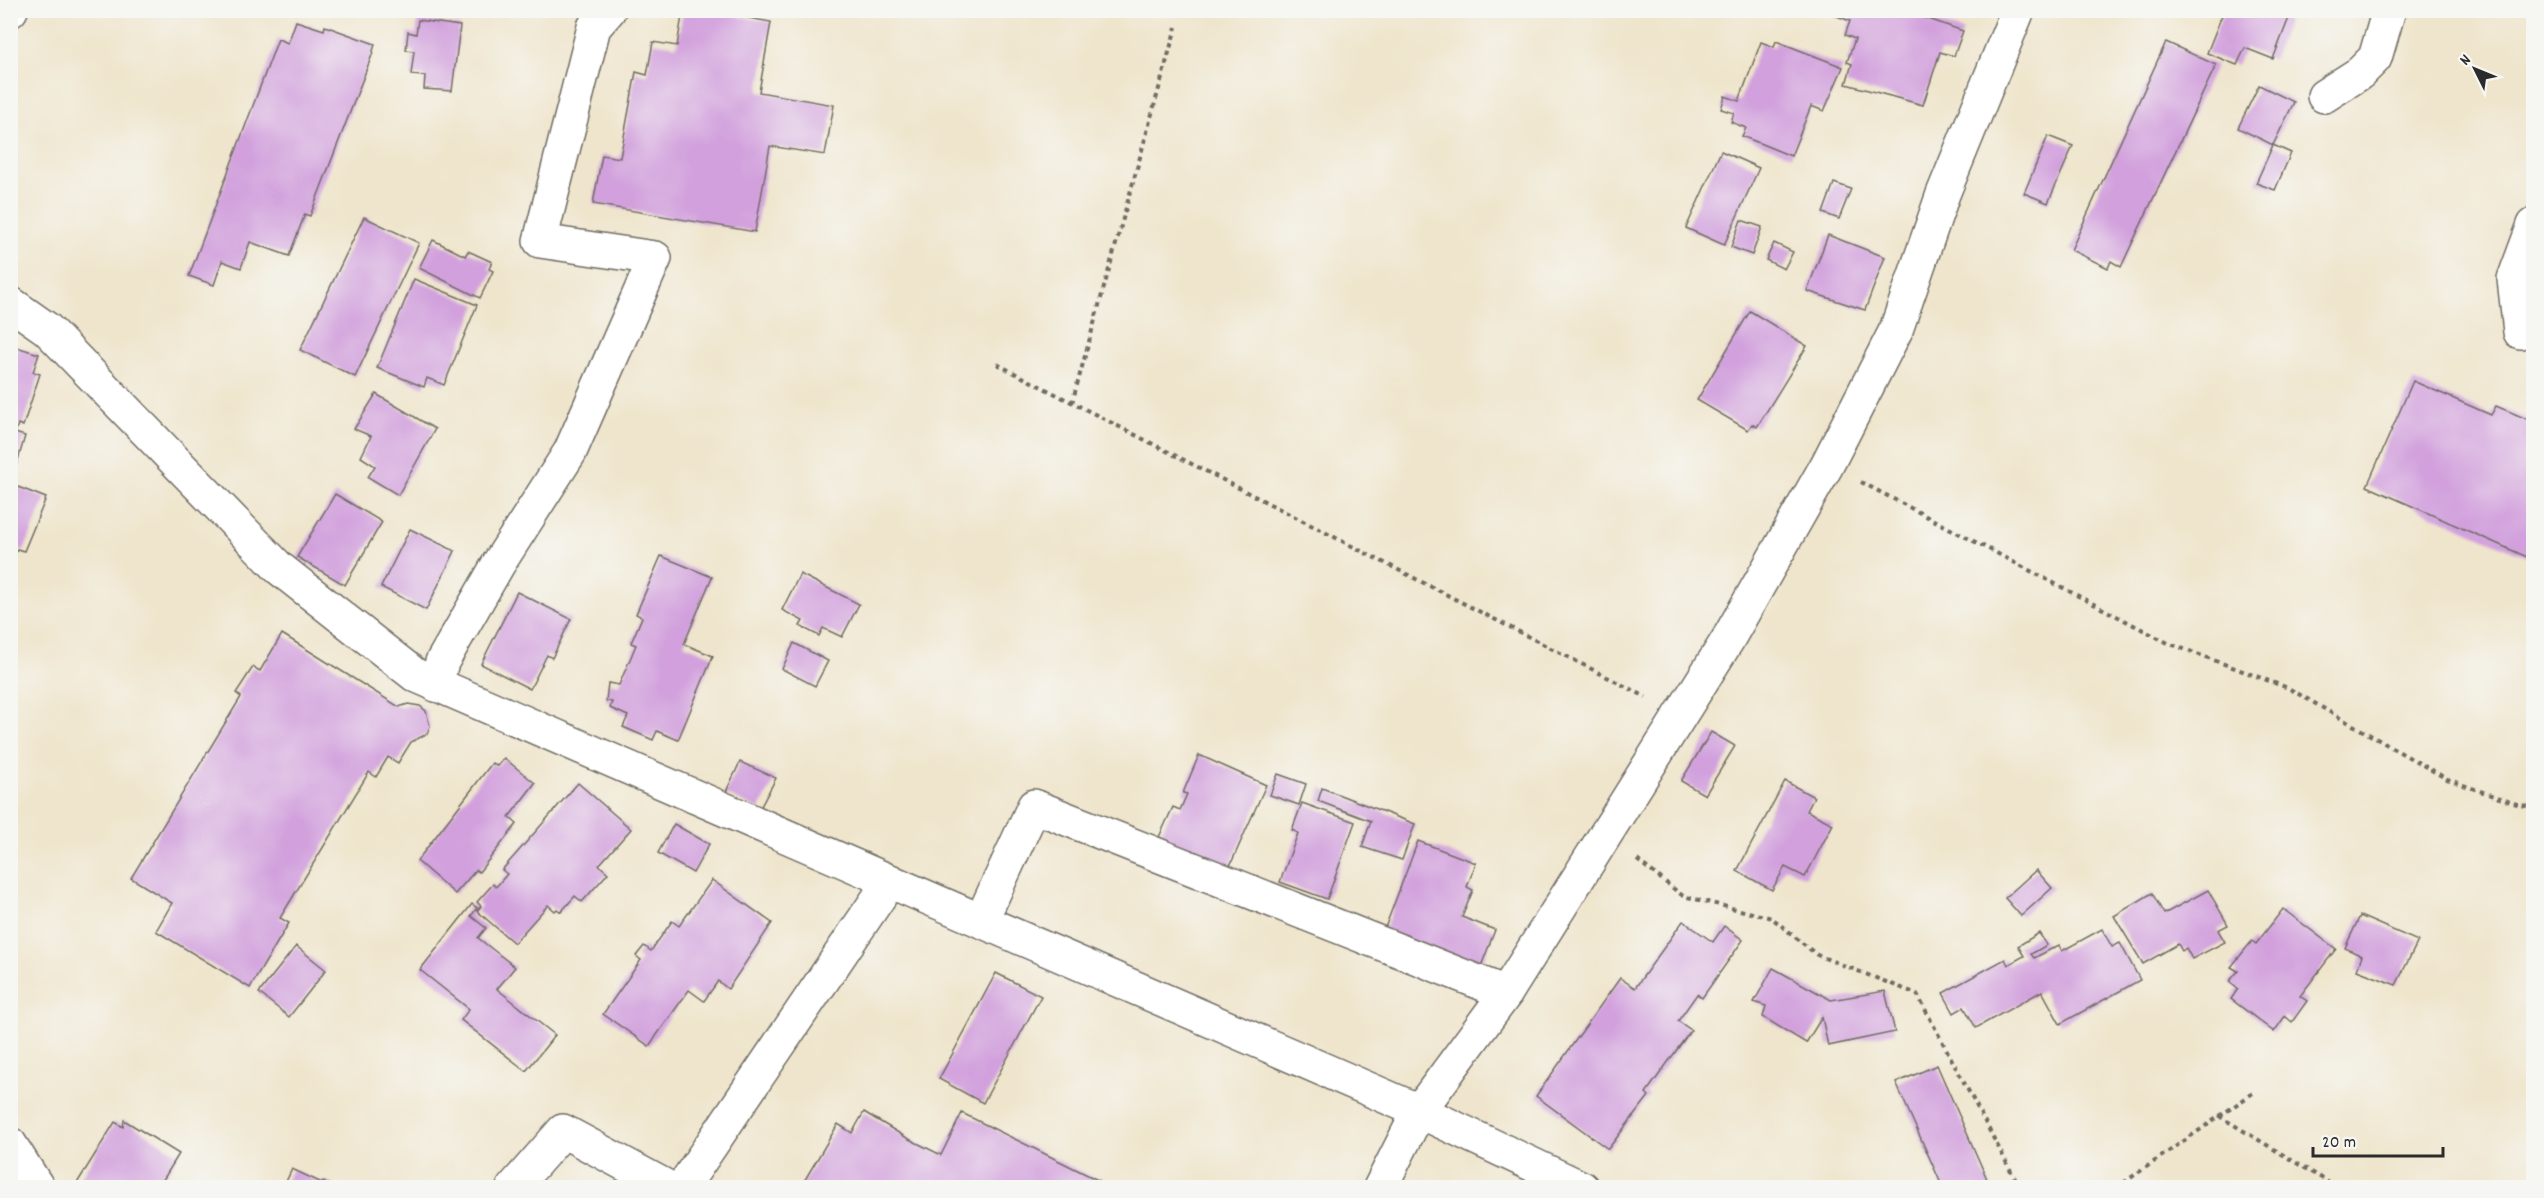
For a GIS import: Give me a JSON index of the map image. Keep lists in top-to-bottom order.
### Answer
{
  "scale_bar": "20 m",
  "north": "top left"
}
